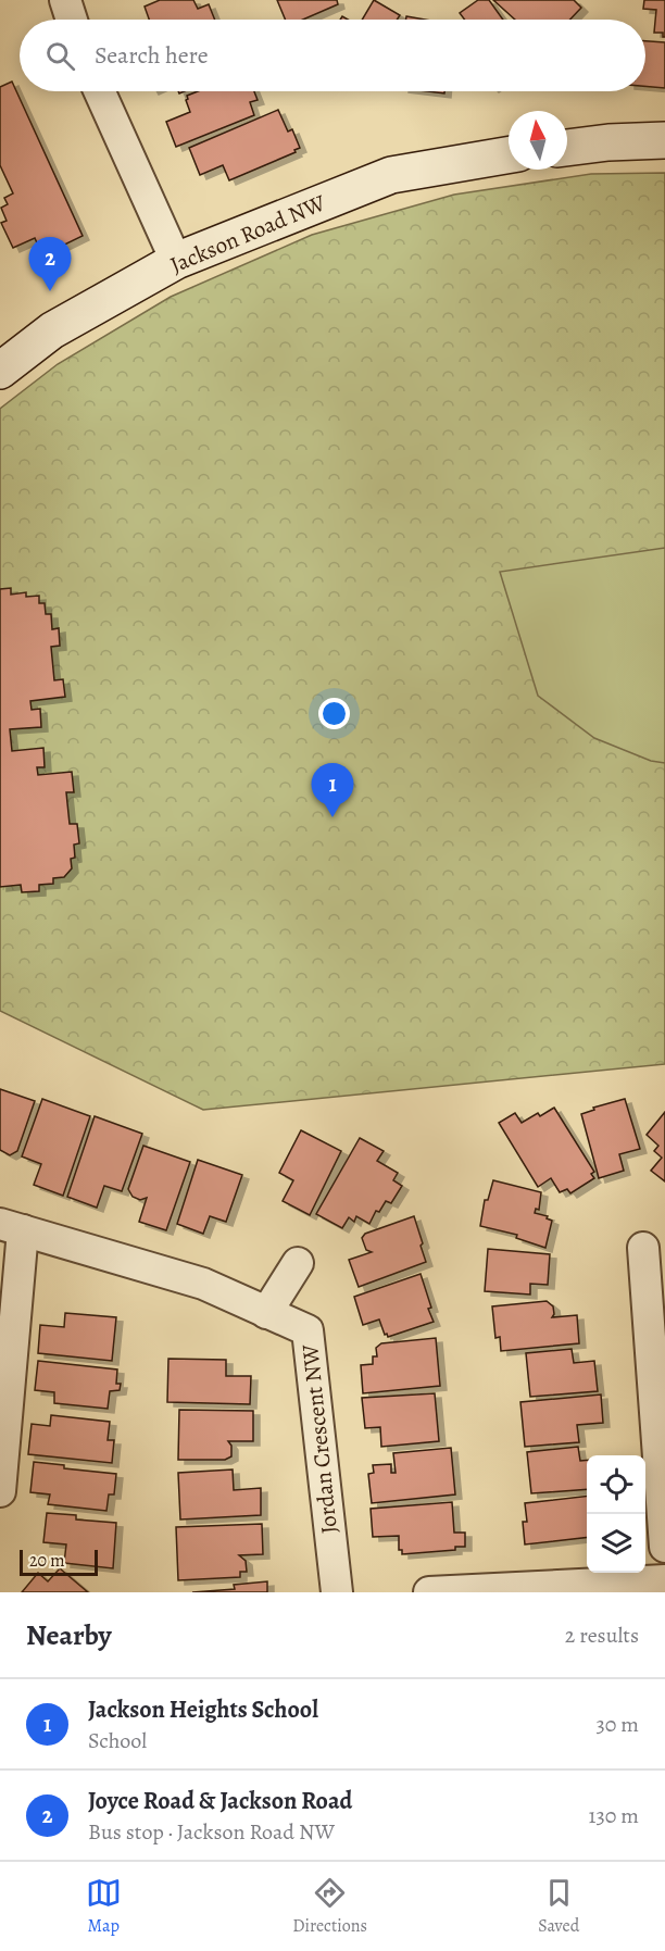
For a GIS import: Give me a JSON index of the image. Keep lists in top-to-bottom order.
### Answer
{
  "streets": {
    "street": ["Jackson Road NW", "Jordan Crescent NW"]
  },
  "scale_bar": "20 m",
  "north": "top",
  "page": {
    "search": "Search here",
    "pins": ["2", "1"],
    "scale": "20 m",
    "heading": ["Nearby", "2 results"],
    "list": [
      {
        "mark": "1",
        "name": "Jackson Heights School",
        "note": "School",
        "value": "30 m"
      },
      {
        "mark": "2",
        "name": "Joyce Road & Jackson Road",
        "note": "Bus stop · Jackson Road NW",
        "value": "130 m"
      }
    ],
    "nav": ["Map", "Directions", "Saved"]
  }
}
